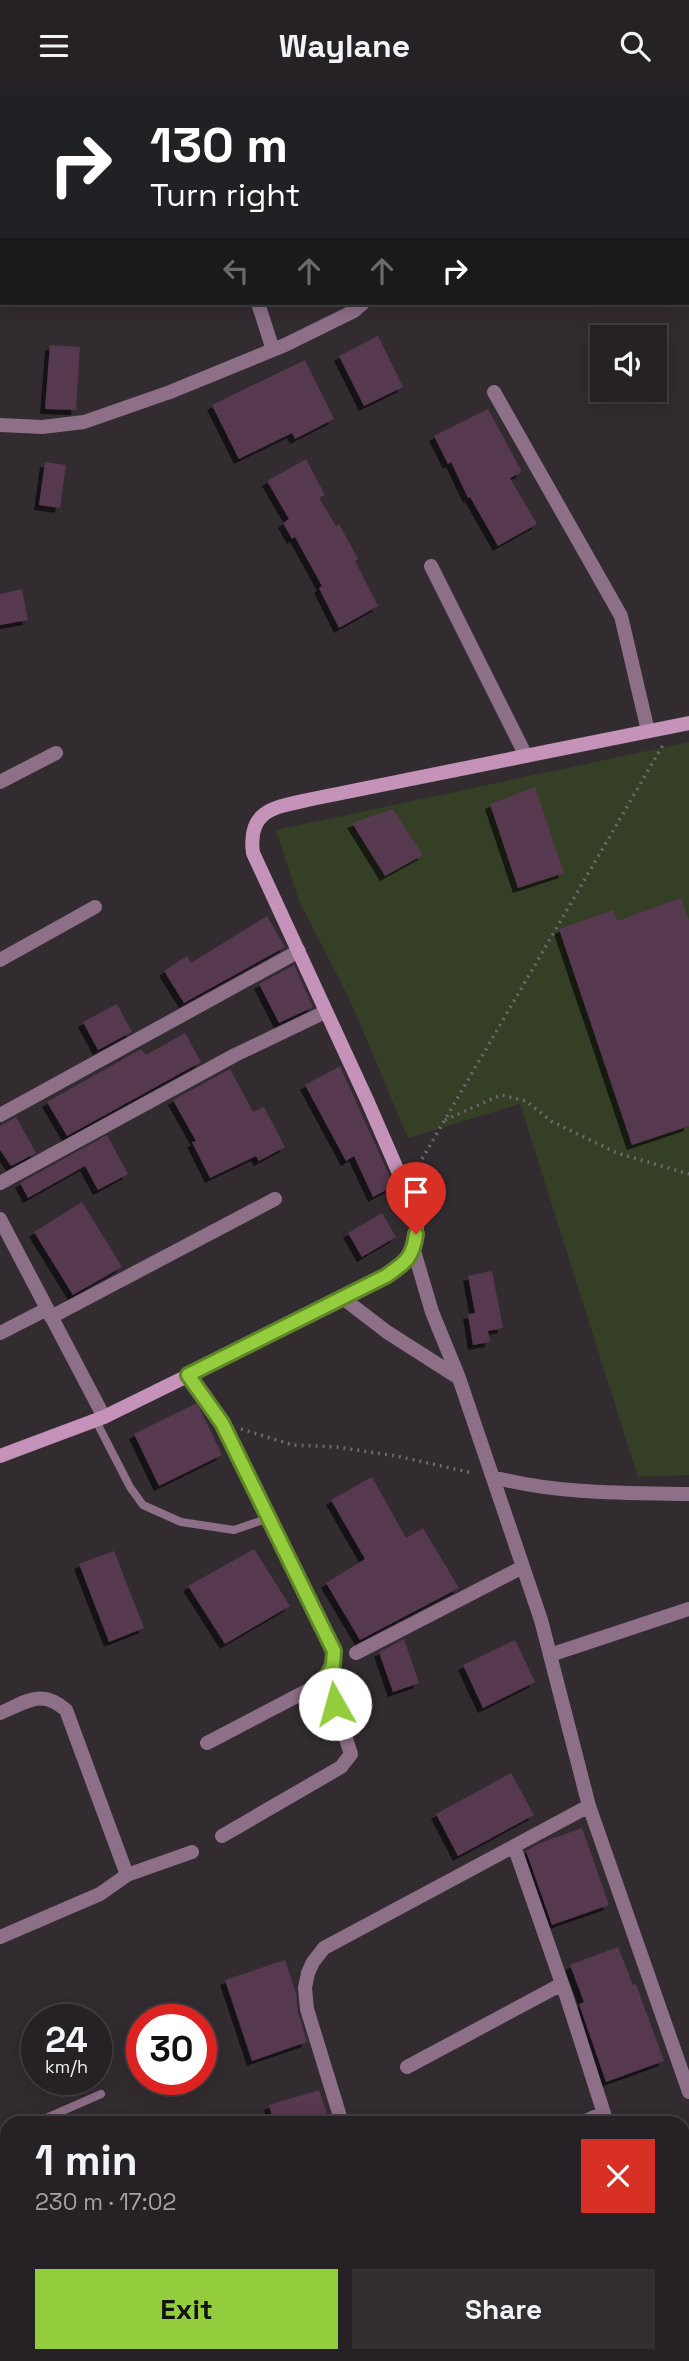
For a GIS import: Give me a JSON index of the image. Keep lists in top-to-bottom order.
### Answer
{
  "page": {
    "header": "Waylane",
    "turn": ["130 m", "Turn right"],
    "speed": "24 km/h",
    "limit": "30",
    "heading": ["1 min", "230 m · 17:02"],
    "buttons": ["Exit", "Share"]
  }
}
